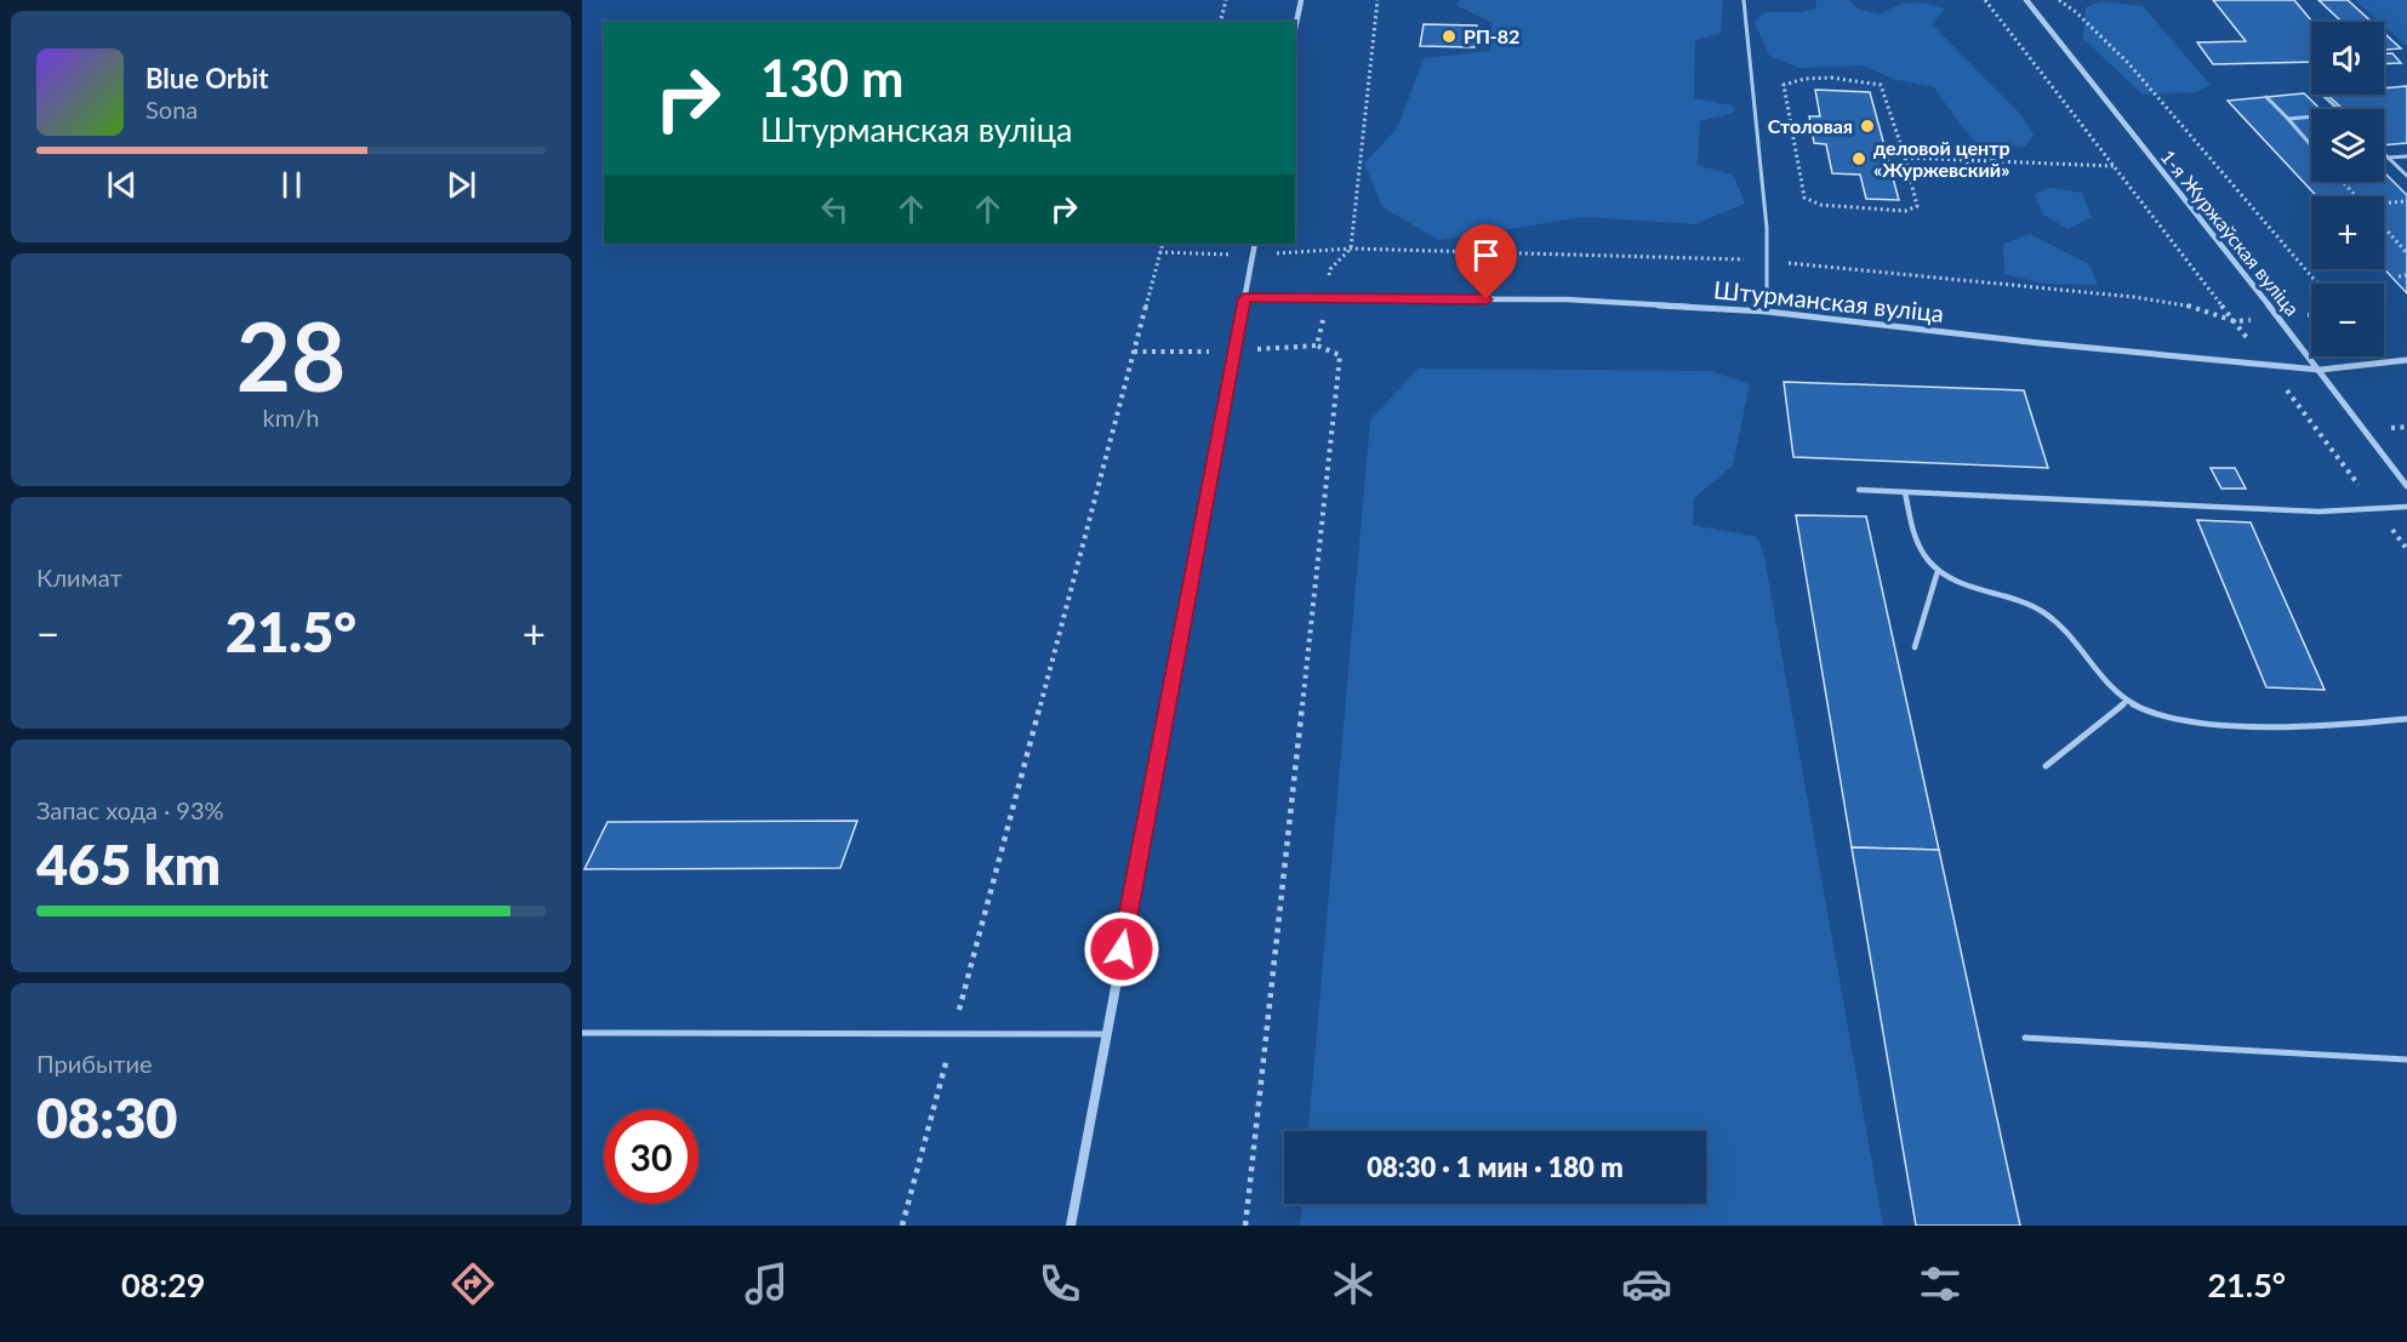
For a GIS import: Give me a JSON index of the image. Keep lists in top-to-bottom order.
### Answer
{
  "streets": {
    "street": ["1-я Журжаўская вуліца", "Штурманская вуліца"]
  },
  "crossings": [
    ["1-я Журжаўская вуліца", "Штурманская вуліца"]
  ],
  "places": ["РП-82", "Столовая", "деловой центр «Журжевский»"],
  "page": {
    "map_buttons": ["+", "−"],
    "turn": ["130 m", "Штурманская вуліца"],
    "song": ["Blue Orbit", "Sona"],
    "tile": [
      ["28", "km/h"],
      "Климат",
      ["Запас хода · 93%", "465 km"],
      ["Прибытие", "08:30"]
    ],
    "heat": ["−", "21.5°", "+"],
    "limit": "30",
    "trip": "08:30 · 1 мин · 180 m",
    "tabs": ["08:29", "21.5°"]
  }
}
